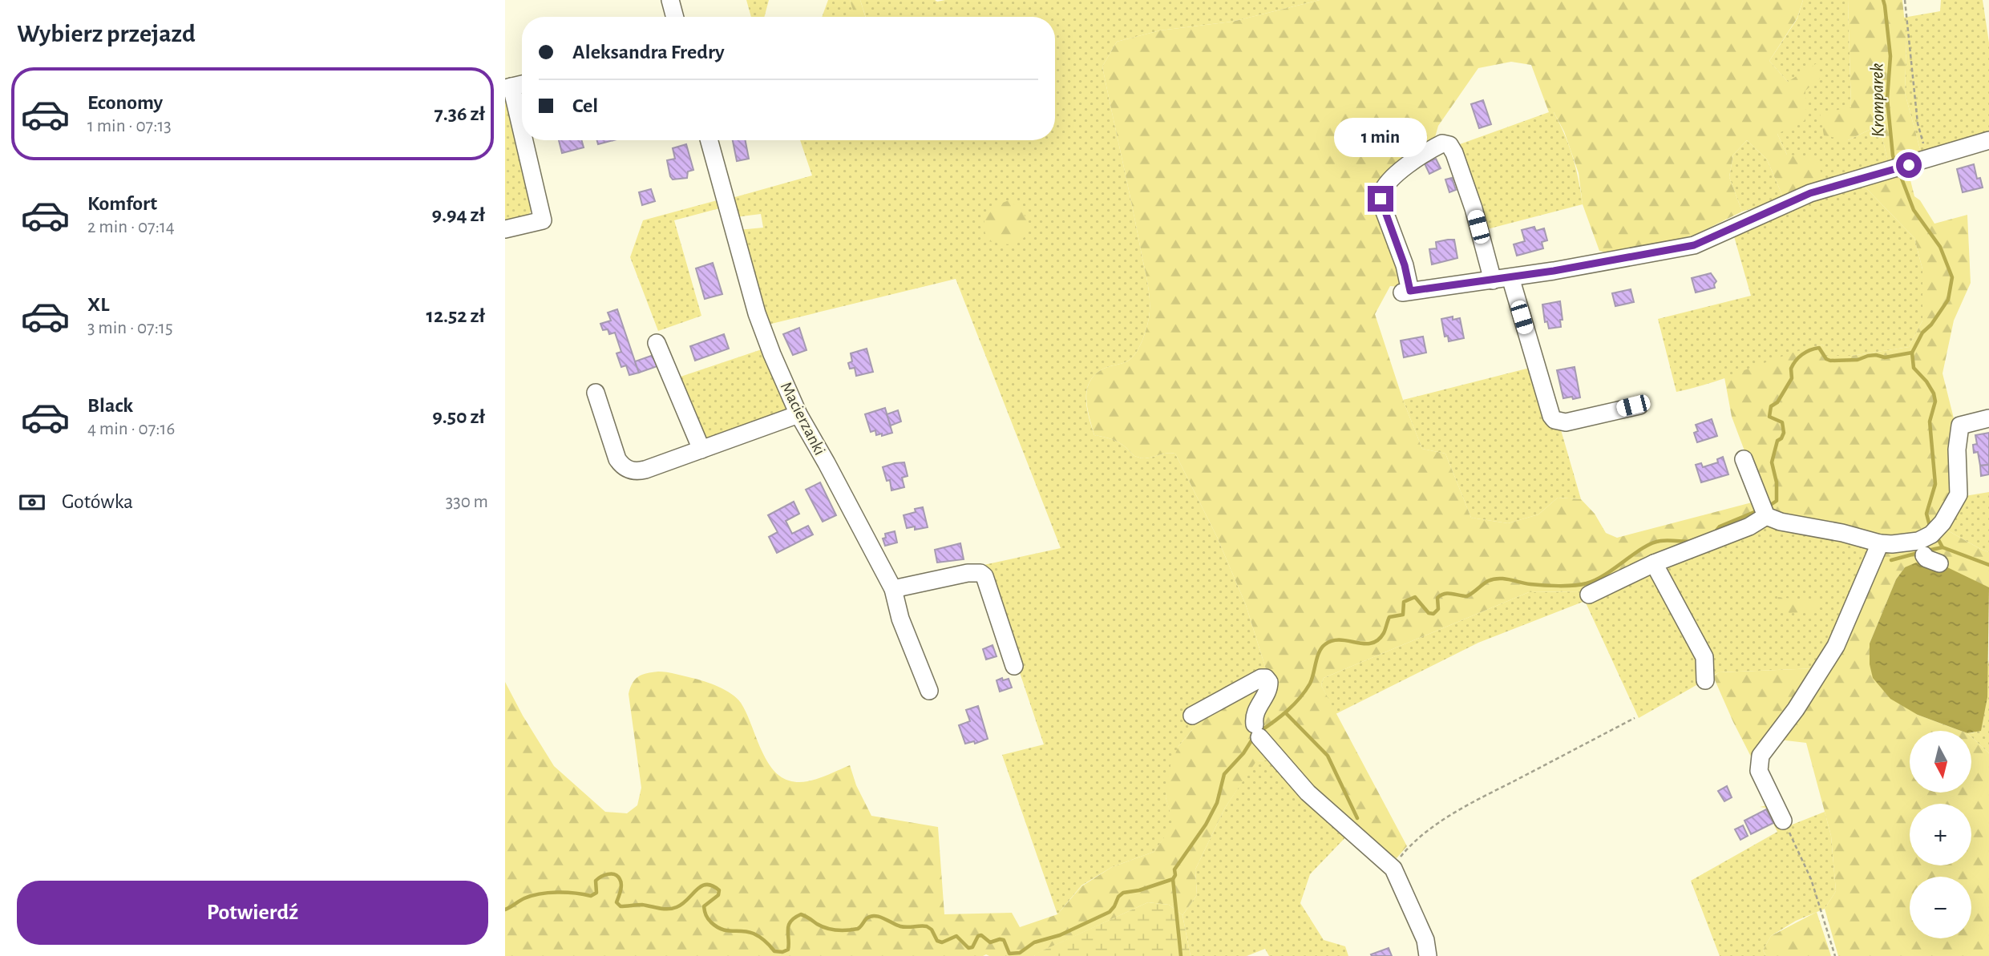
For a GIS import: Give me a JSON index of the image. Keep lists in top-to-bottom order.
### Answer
{
  "streets": {
    "street": ["Macierzanki"]
  },
  "water": ["Kromparek"],
  "north": "bottom",
  "page": {
    "heading": "Wybierz przejazd",
    "banner": ["Aleksandra Fredry", "Cel"],
    "list": [
      {
        "name": "Economy",
        "note": "1 min · 07:13",
        "value": "7.36 zł"
      },
      {
        "name": "Komfort",
        "note": "2 min · 07:14",
        "value": "9.94 zł"
      },
      {
        "name": "XL",
        "note": "3 min · 07:15",
        "value": "12.52 zł"
      },
      {
        "name": "Black",
        "note": "4 min · 07:16",
        "value": "9.50 zł"
      }
    ],
    "bubble": "1 min",
    "pay": ["Gotówka", "330 m"],
    "map_buttons": ["+", "−"],
    "buttons": "Potwierdź"
  }
}
